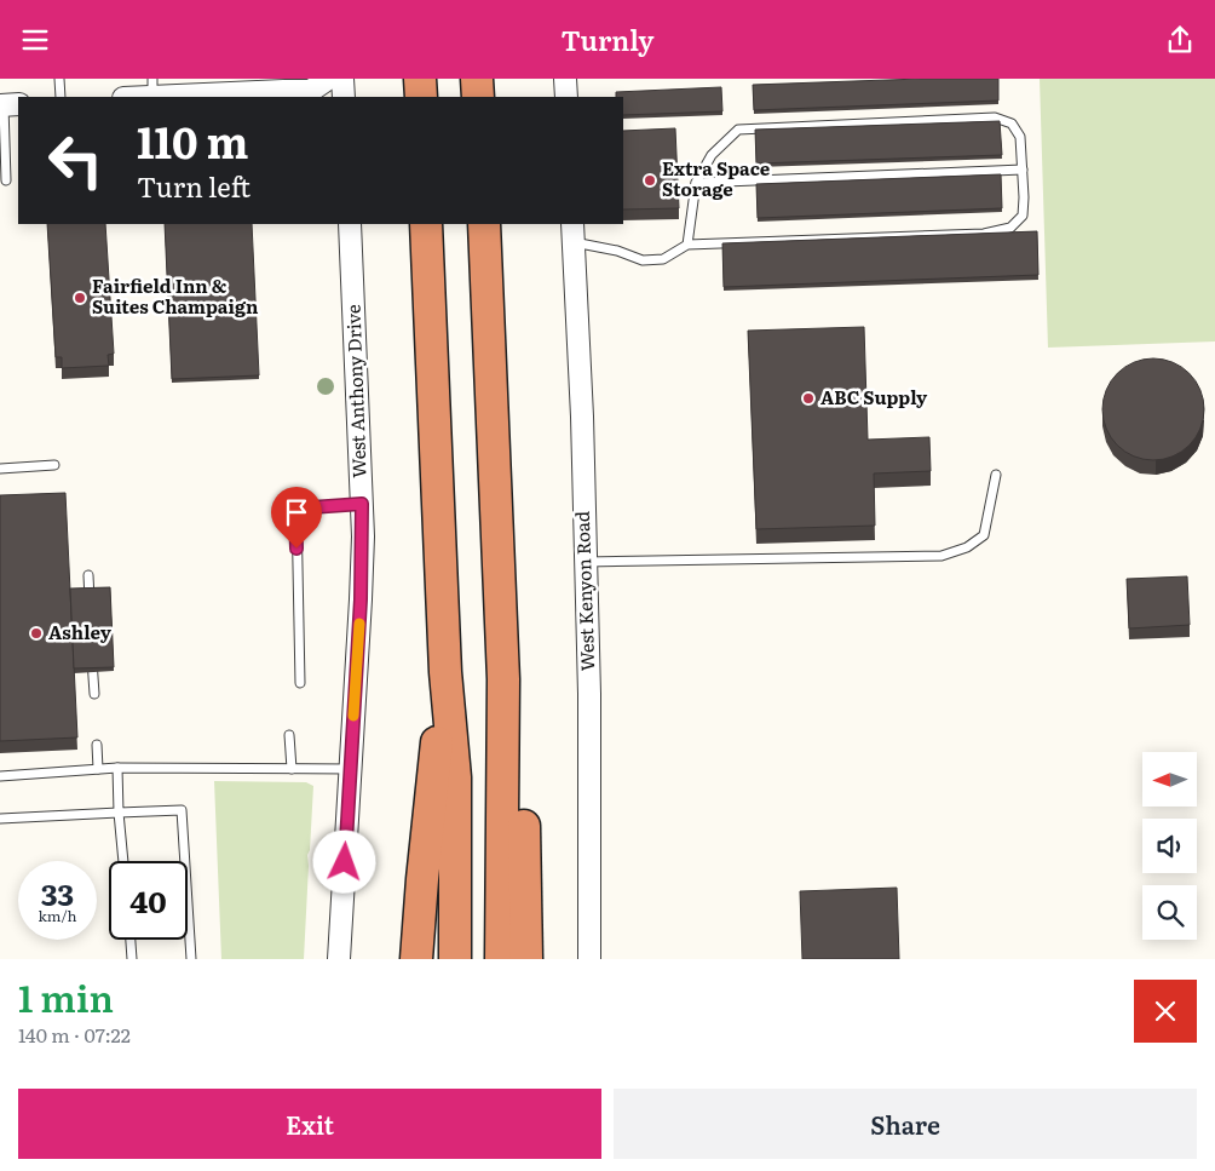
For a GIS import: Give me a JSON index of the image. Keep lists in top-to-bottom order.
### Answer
{
  "streets": {
    "street": ["West Anthony Drive", "West Kenyon Road"]
  },
  "places": [
    "Extra Space Storage",
    "Fairfield Inn & Suites Champaign",
    "ABC Supply",
    "Ashley"
  ],
  "north": "left",
  "page": {
    "header": "Turnly",
    "turn": ["110 m", "Turn left"],
    "speed": "33 km/h",
    "limit": "40",
    "heading": ["1 min", "140 m · 07:22"],
    "buttons": ["Exit", "Share"]
  }
}
